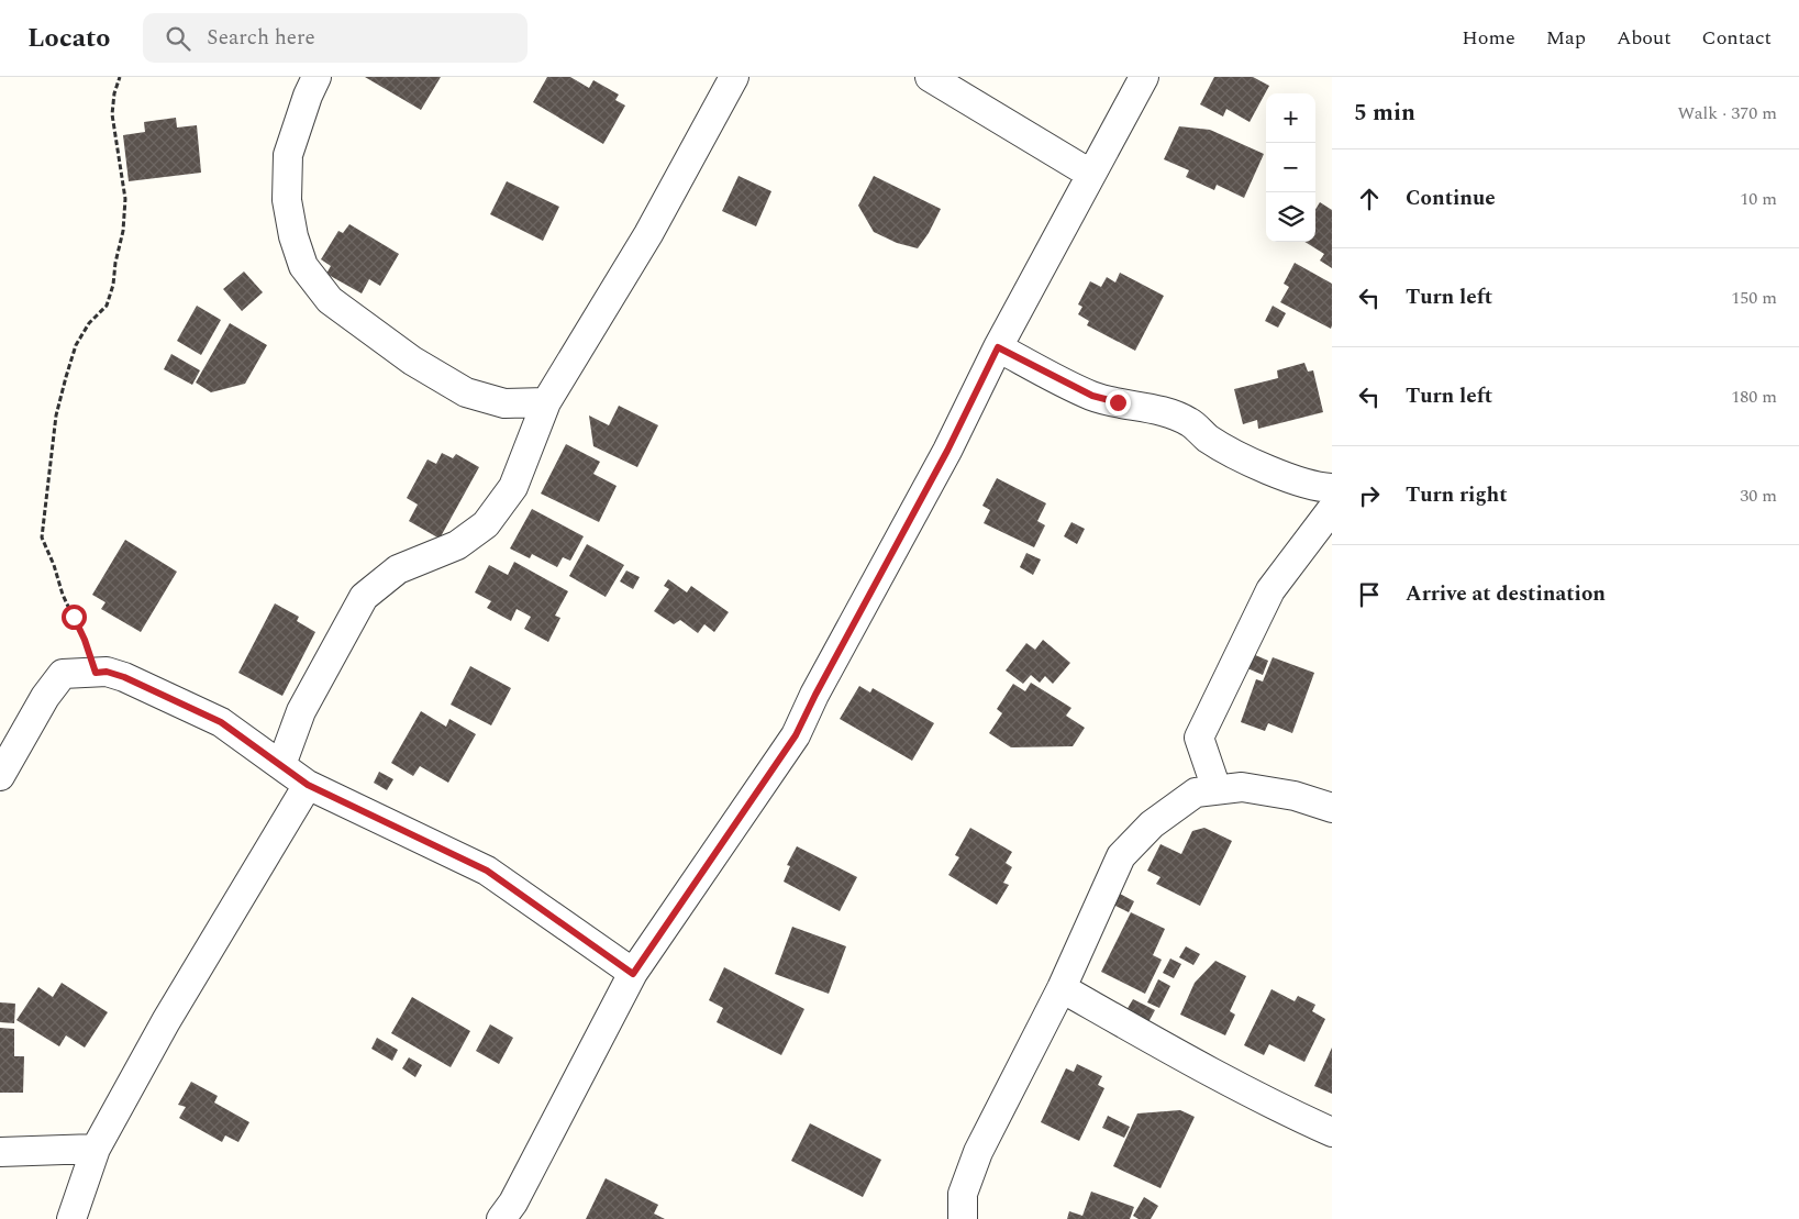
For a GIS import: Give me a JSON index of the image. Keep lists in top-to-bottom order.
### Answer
{
  "page": {
    "header": "Locato",
    "search": "Search here",
    "nav": [
      "Home",
      "Map",
      "About",
      "Contact"
    ],
    "heading": ["5 min", "Walk · 370 m"],
    "map_buttons": ["+", "−"],
    "list": [
      ["Continue", "10 m"],
      ["Turn left", "150 m"],
      ["Turn left", "180 m"],
      ["Turn right", "30 m"],
      "Arrive at destination"
    ]
  }
}
